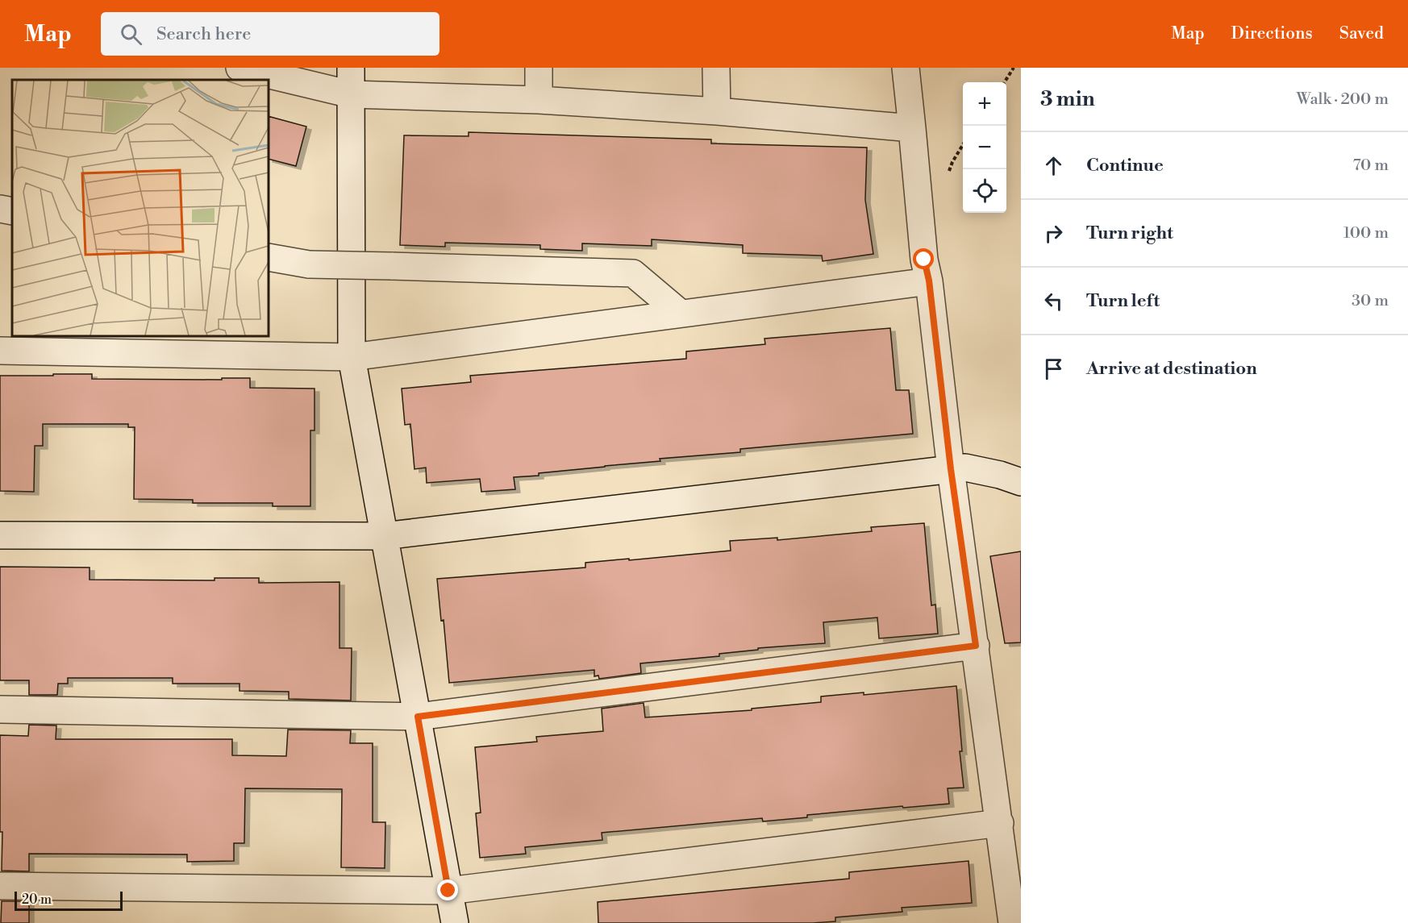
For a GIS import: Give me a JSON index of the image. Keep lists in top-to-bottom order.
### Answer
{
  "scale_bar": "20 m",
  "page": {
    "header": "Map",
    "search": "Search here",
    "nav": ["Map", "Directions", "Saved"],
    "heading": ["3 min", "Walk · 200 m"],
    "map_buttons": ["+", "−"],
    "list": [
      ["Continue", "70 m"],
      ["Turn right", "100 m"],
      ["Turn left", "30 m"],
      "Arrive at destination"
    ],
    "scale": "20 m"
  }
}
